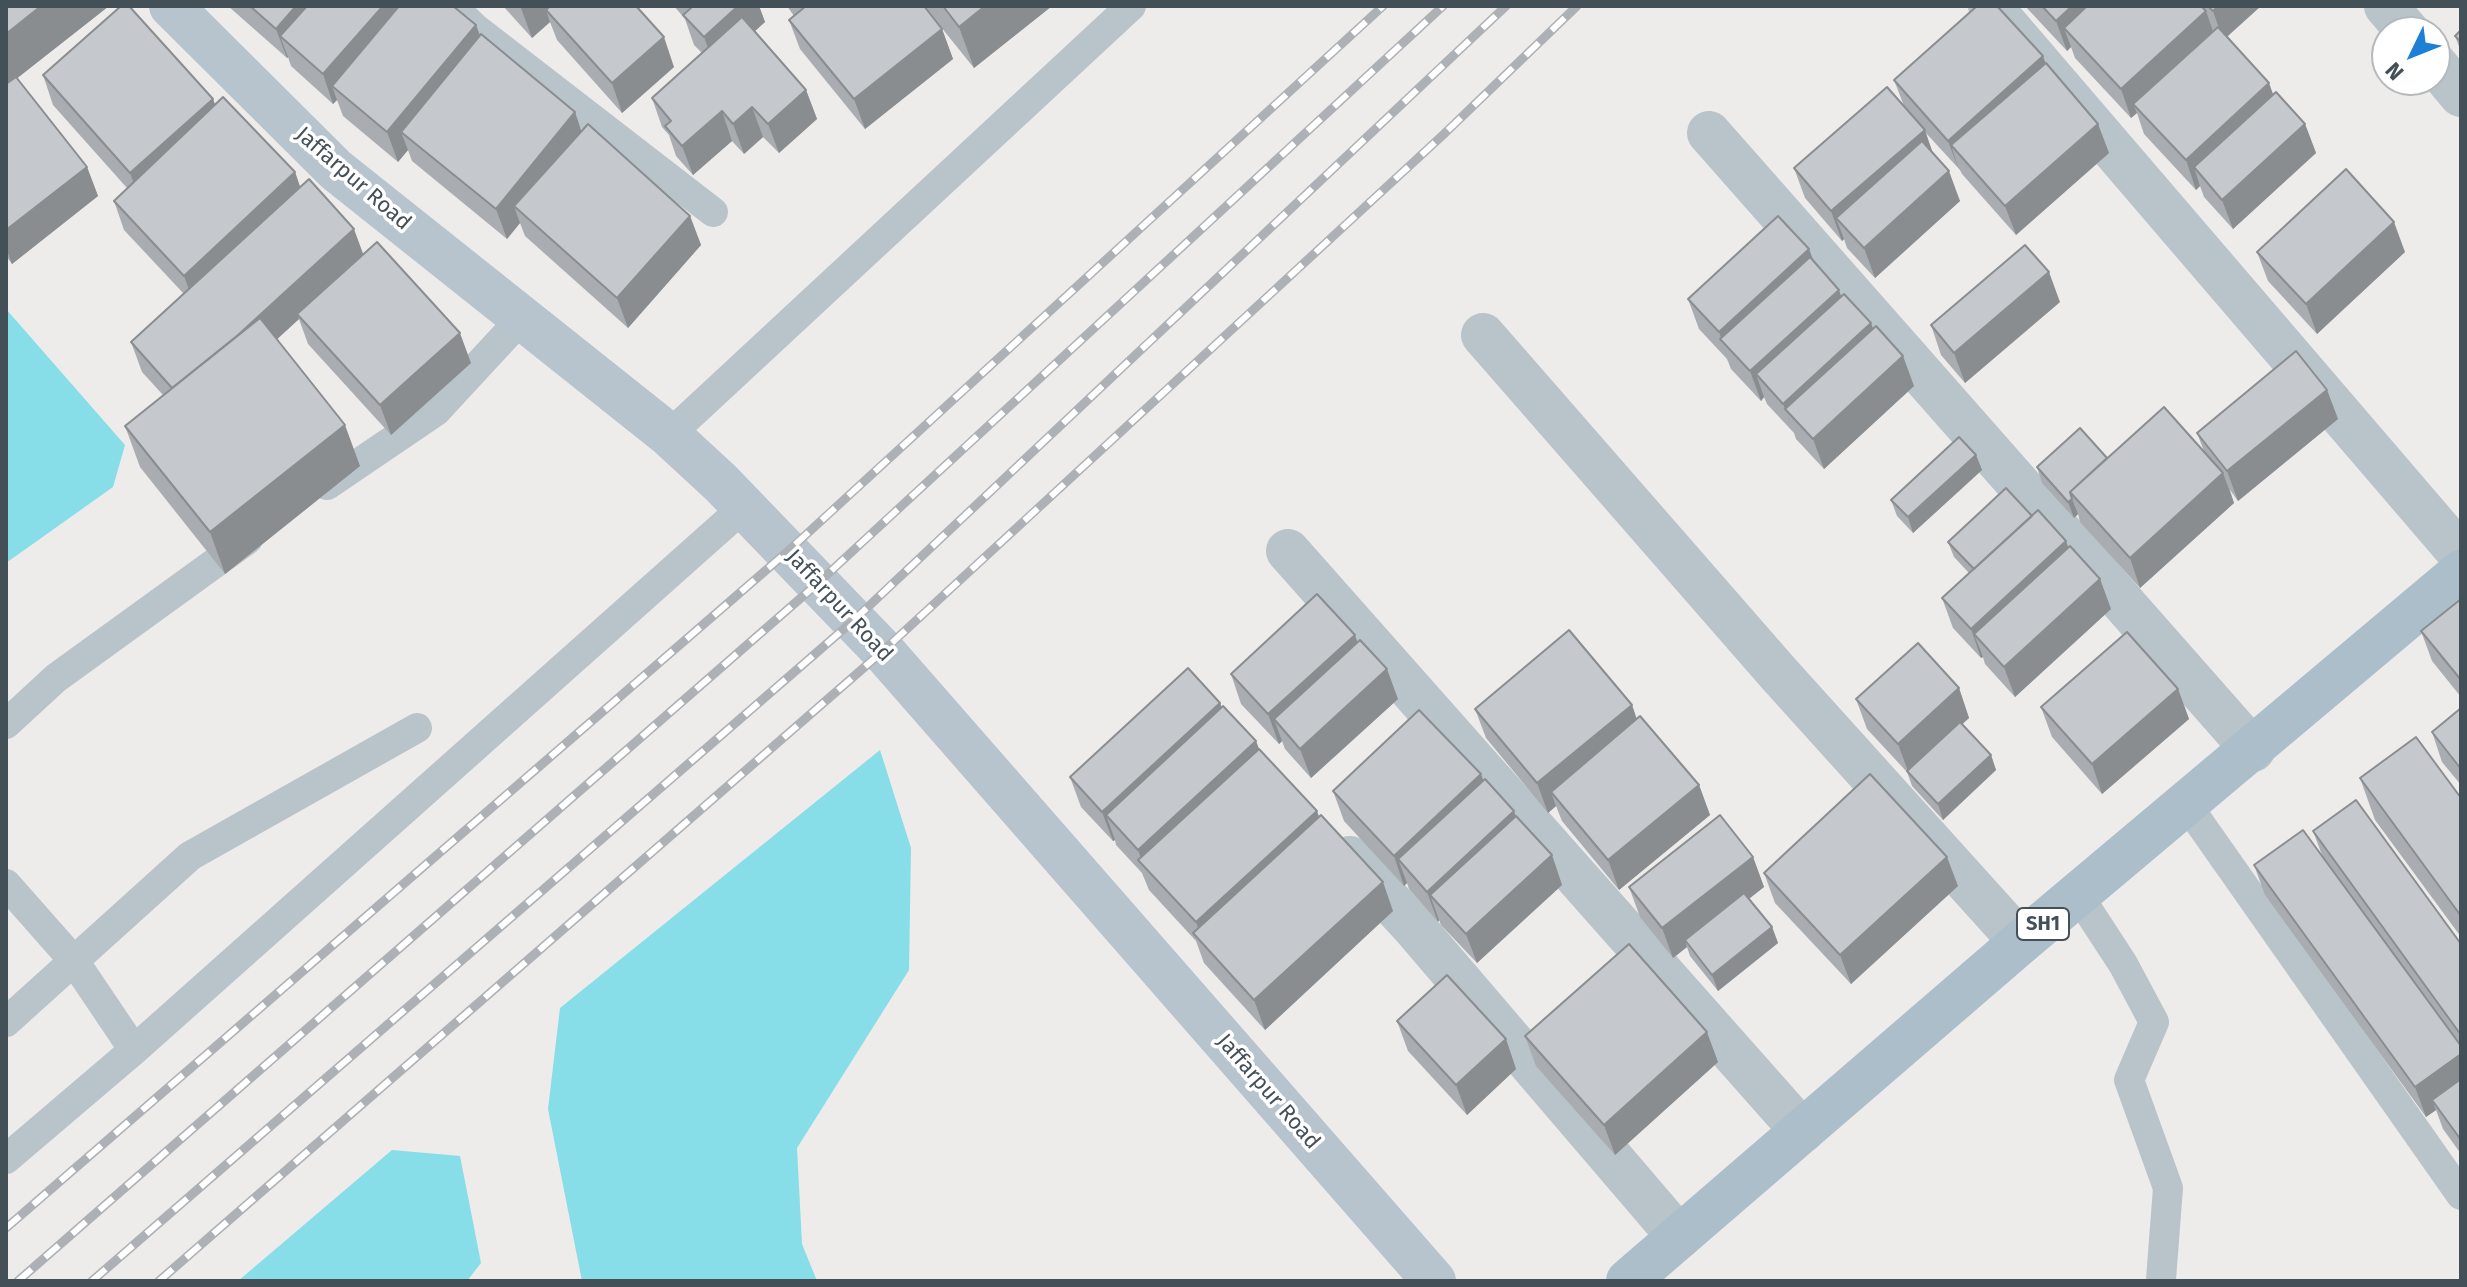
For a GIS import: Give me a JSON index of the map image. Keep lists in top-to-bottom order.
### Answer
{
  "streets": {
    "main road": ["SH1"],
    "street": ["Jaffarpur Road"]
  },
  "north": "bottom left"
}
